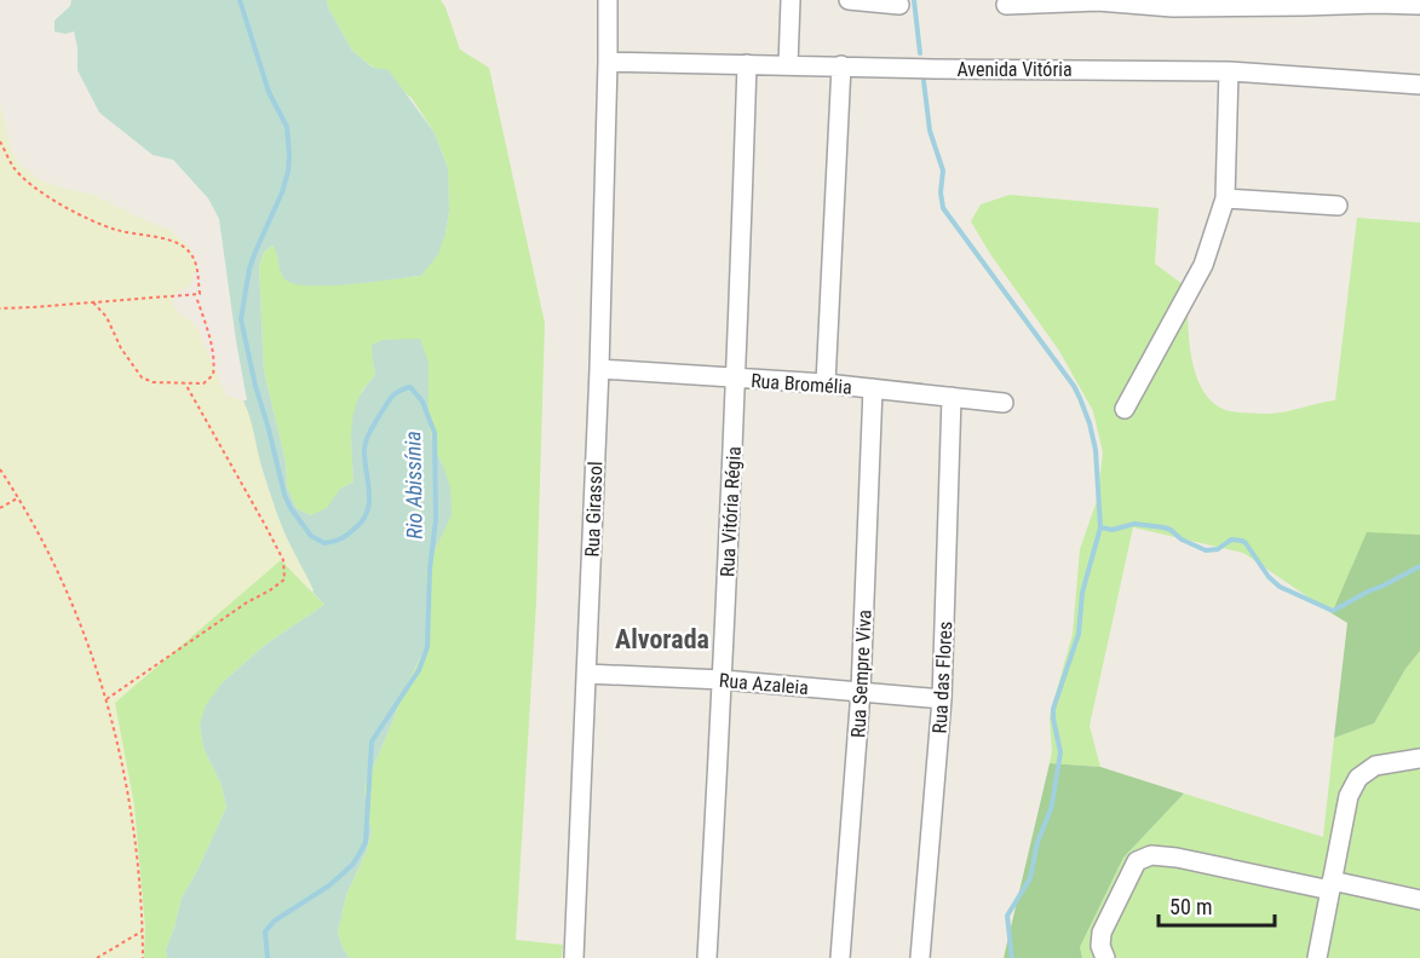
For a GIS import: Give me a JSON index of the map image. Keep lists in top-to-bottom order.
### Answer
{
  "streets": {
    "street": [
      "Avenida Vitória",
      "Rua Bromélia",
      "Rua Girassol",
      "Rua Vitória Régia",
      "Rua Sempre Viva",
      "Rua das Flores",
      "Rua Azaleia"
    ]
  },
  "crossings": [
    ["Avenida Vitória", "Rua Girassol"],
    ["Avenida Vitória", "Rua Vitória Régia"],
    ["Rua Bromélia", "Rua Girassol"],
    ["Rua Bromélia", "Rua Vitória Régia"],
    ["Rua Bromélia", "Rua Sempre Viva"],
    ["Rua Bromélia", "Rua das Flores"],
    ["Rua Girassol", "Rua Azaleia"],
    ["Rua Vitória Régia", "Rua Azaleia"],
    ["Rua Sempre Viva", "Rua Azaleia"],
    ["Rua das Flores", "Rua Azaleia"]
  ],
  "districts": ["Alvorada"],
  "water": ["Rio Abissínia"],
  "scale_bar": "50 m"
}
